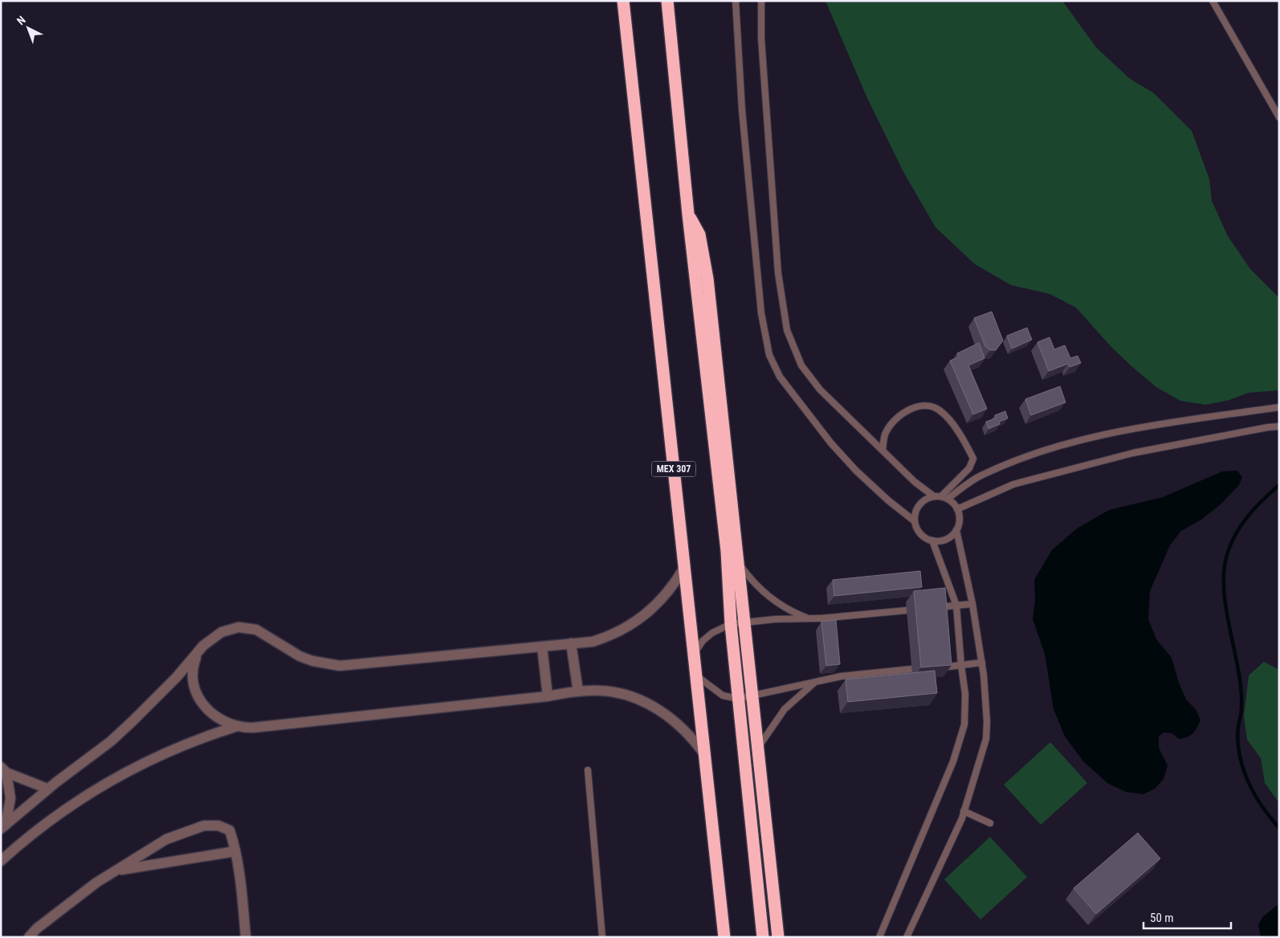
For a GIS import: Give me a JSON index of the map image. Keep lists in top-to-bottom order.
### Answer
{
  "streets": {
    "highway": ["MEX 307"]
  },
  "scale_bar": "50 m",
  "north": "top left"
}
